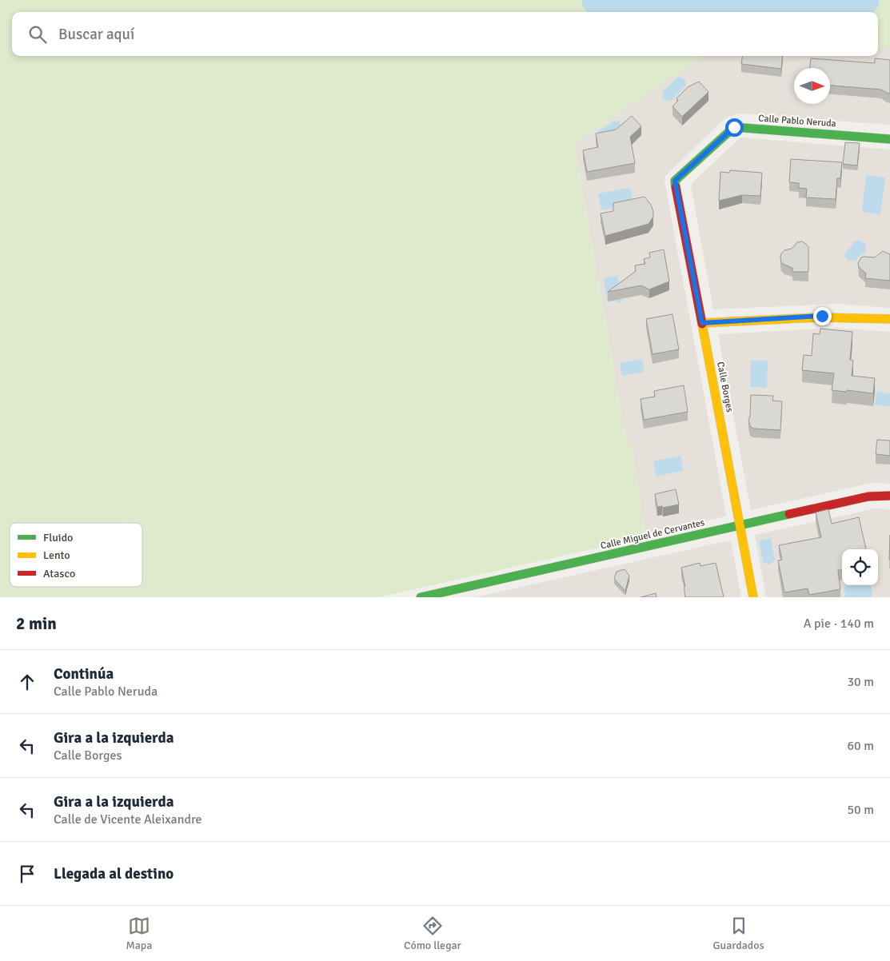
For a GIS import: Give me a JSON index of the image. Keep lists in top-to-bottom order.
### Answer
{
  "streets": {
    "street": ["Calle Pablo Neruda", "Calle Borges", "Calle Miguel de Cervantes"]
  },
  "crossings": [
    ["Calle Pablo Neruda", "Calle Borges"],
    ["Calle Borges", "Calle Miguel de Cervantes"]
  ],
  "legend": ["Fluido", "Lento", "Atasco"],
  "north": "right",
  "page": {
    "search": "Buscar aquí",
    "heading": ["2 min", "A pie · 140 m"],
    "list": [
      ["Continúa", "Calle Pablo Neruda", "30 m"],
      ["Gira a la izquierda", "Calle Borges", "60 m"],
      ["Gira a la izquierda", "Calle de Vicente Aleixandre", "50 m"],
      "Llegada al destino"
    ],
    "nav": ["Mapa", "Cómo llegar", "Guardados"]
  }
}
